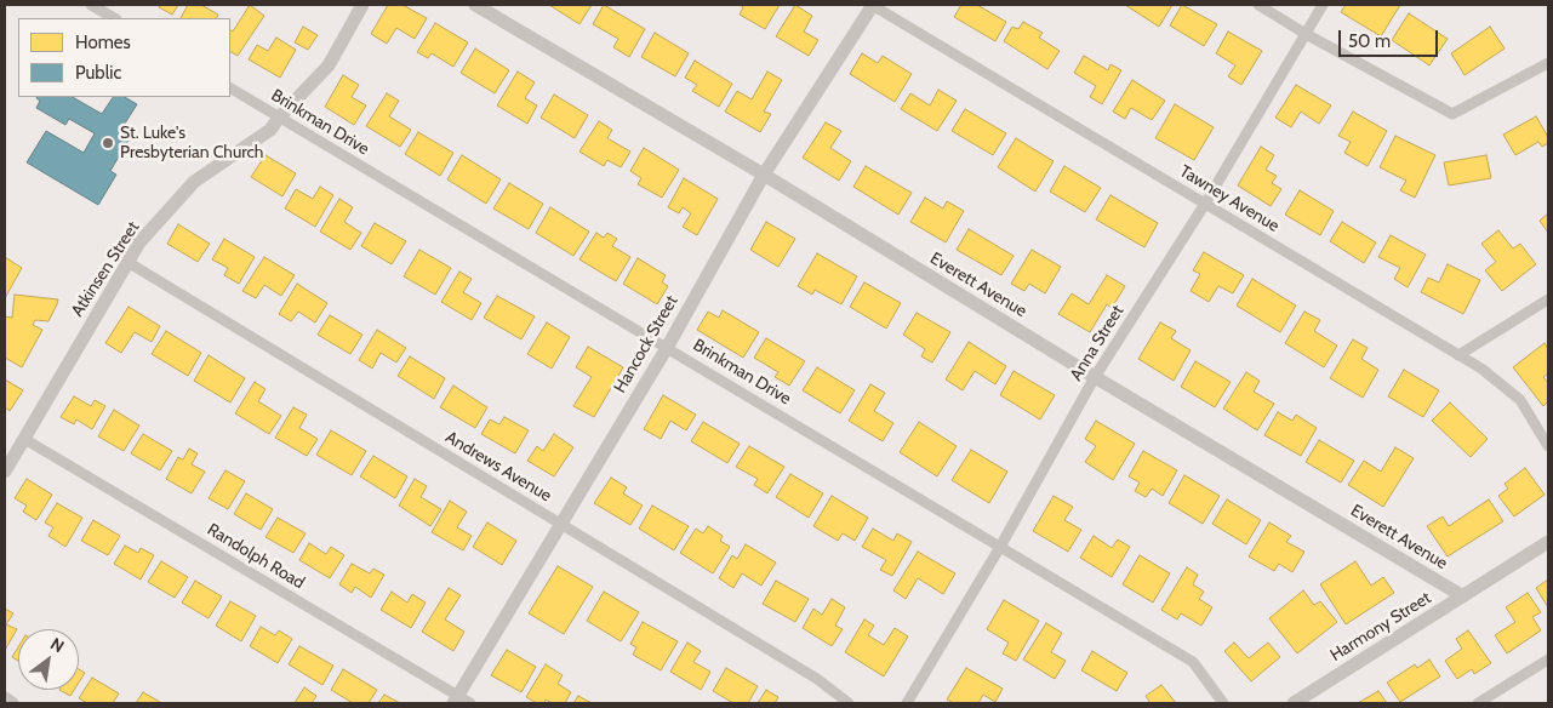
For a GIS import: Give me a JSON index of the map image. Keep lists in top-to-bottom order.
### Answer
{
  "streets": {
    "street": [
      "Brinkman Drive",
      "Tawney Avenue",
      "Atkinsen Street",
      "Everett Avenue",
      "Anna Street",
      "Hancock Street",
      "Andrews Avenue",
      "Randolph Road",
      "Harmony Street"
    ]
  },
  "crossings": [
    ["Brinkman Drive", "Atkinsen Street"],
    ["Brinkman Drive", "Anna Street"],
    ["Brinkman Drive", "Hancock Street"],
    ["Tawney Avenue", "Anna Street"],
    ["Tawney Avenue", "Hancock Street"],
    ["Atkinsen Street", "Andrews Avenue"],
    ["Atkinsen Street", "Randolph Road"],
    ["Everett Avenue", "Anna Street"],
    ["Everett Avenue", "Hancock Street"],
    ["Everett Avenue", "Harmony Street"],
    ["Hancock Street", "Andrews Avenue"],
    ["Hancock Street", "Randolph Road"]
  ],
  "places": ["St. Luke's Presbyterian Church"],
  "legend": ["Homes", "Public"],
  "scale_bar": "50 m",
  "north": "top right"
}
